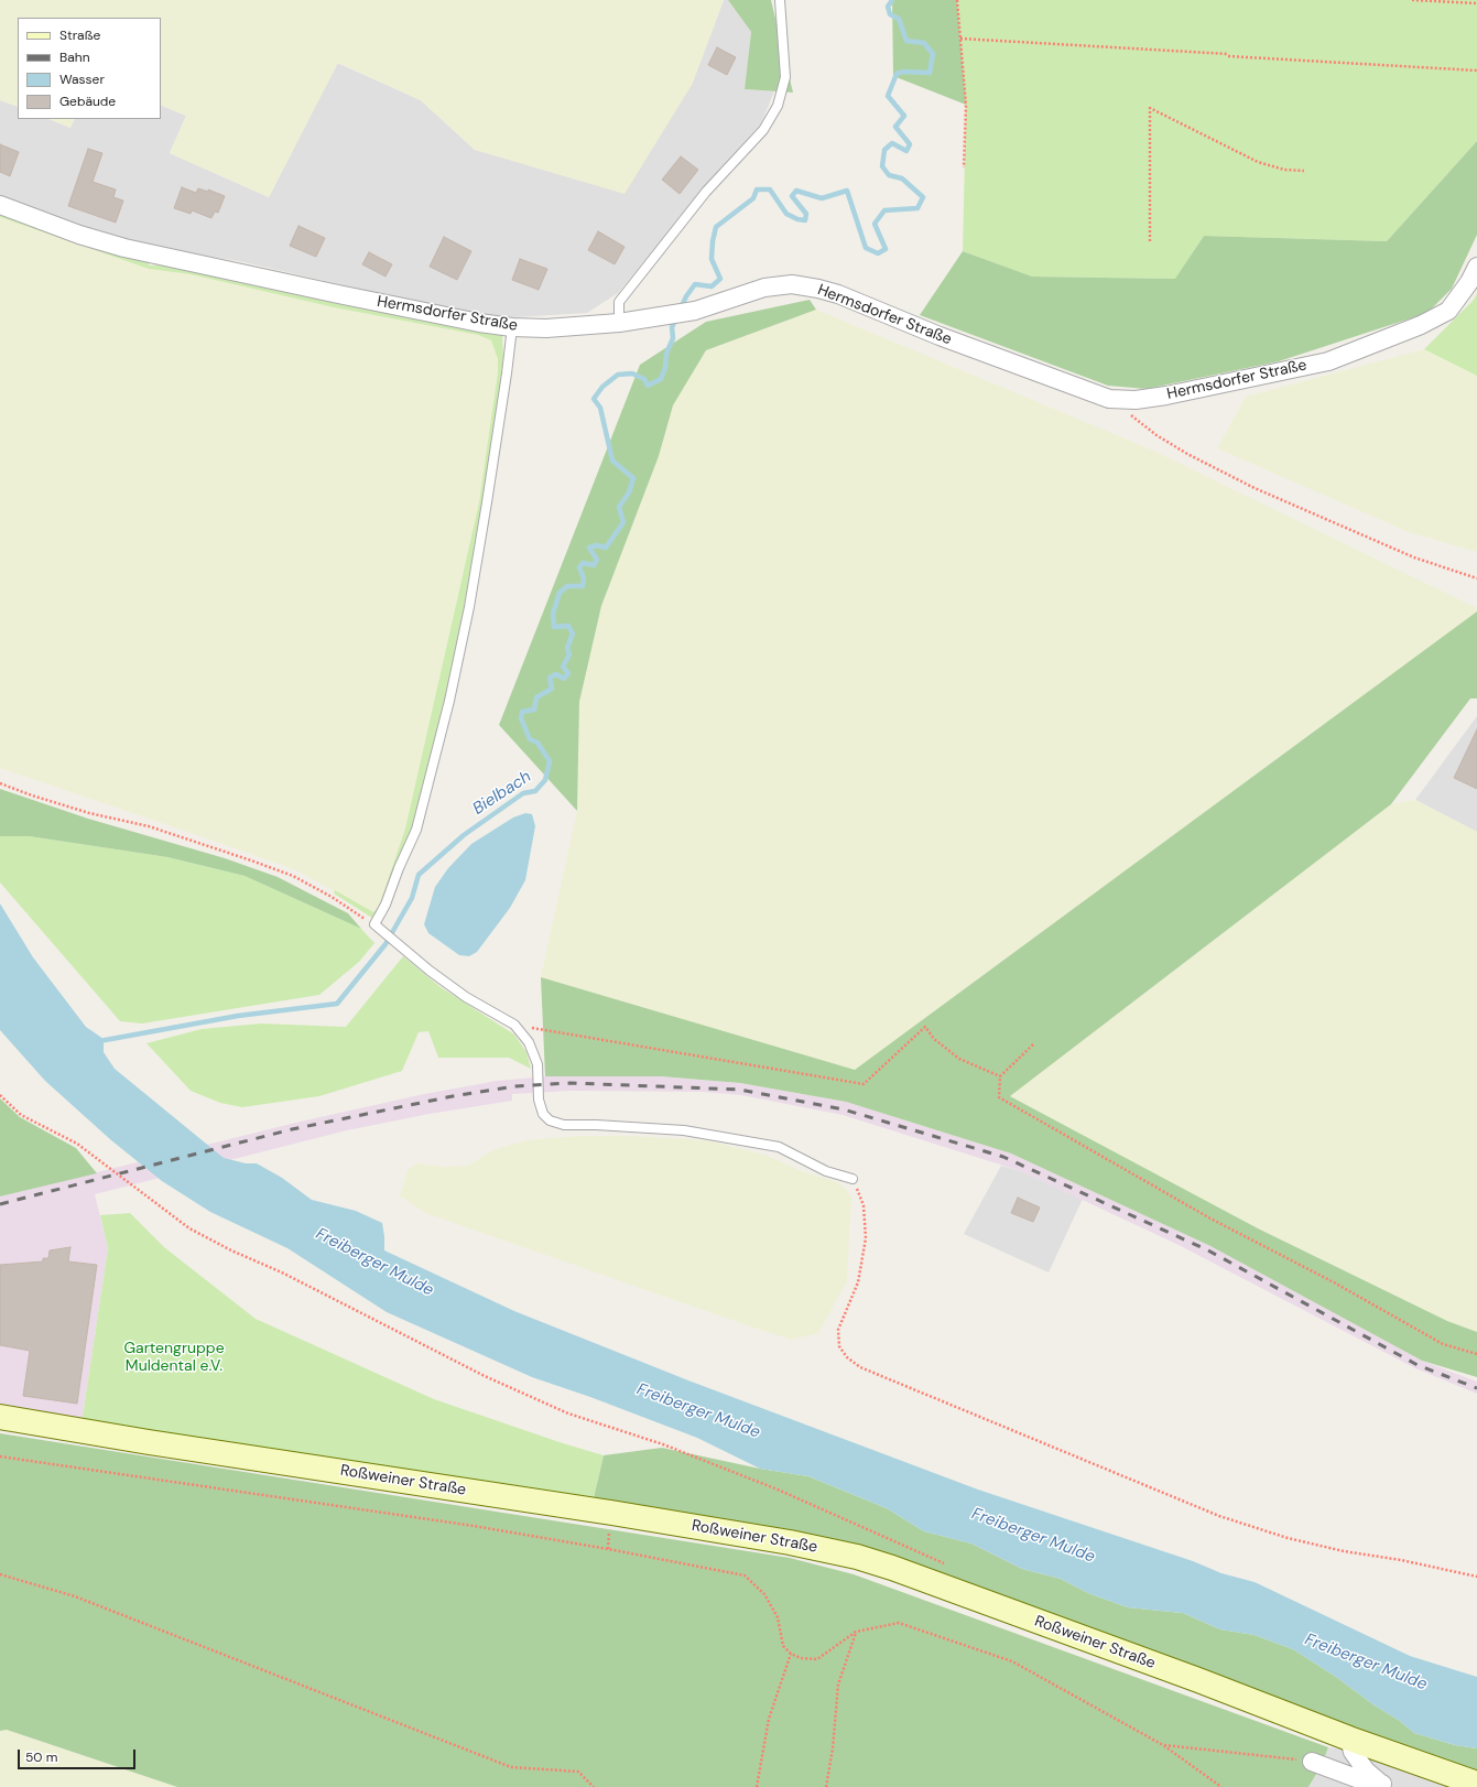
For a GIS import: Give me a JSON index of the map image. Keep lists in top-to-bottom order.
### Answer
{
  "streets": {
    "main road": ["Roßweiner Straße"],
    "street": ["Hermsdorfer Straße"]
  },
  "water": ["Bielbach", "Freiberger Mulde"],
  "parks": ["Gartengruppe Muldental e.V."],
  "legend": [
    "Straße",
    "Bahn",
    "Wasser",
    "Gebäude"
  ],
  "scale_bar": "50 m"
}
